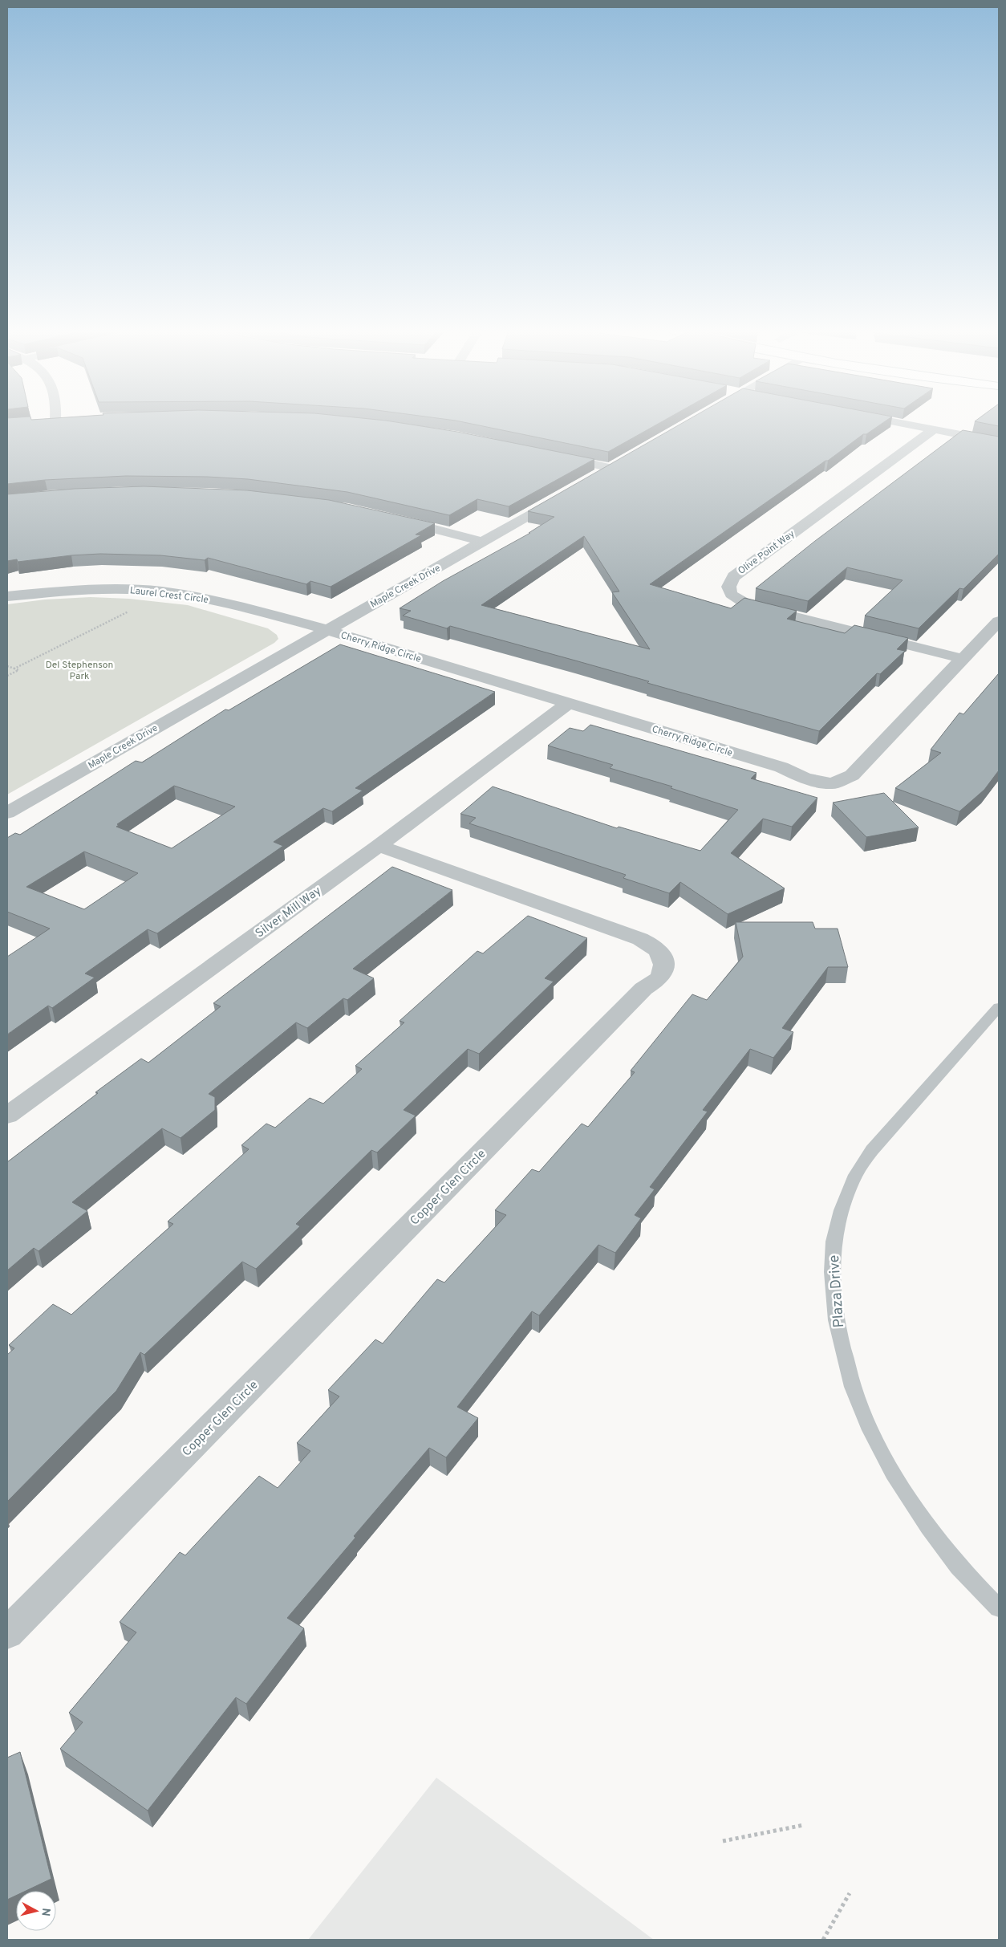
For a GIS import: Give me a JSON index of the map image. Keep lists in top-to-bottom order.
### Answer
{
  "streets": {
    "street": [
      "Olive Point Way",
      "Maple Creek Drive",
      "Laurel Crest Circle",
      "Cherry Ridge Circle",
      "Silver Mill Way",
      "Copper Glen Circle"
    ],
    "lane": ["Plaza Drive"]
  },
  "crossings": [
    ["Olive Point Way", "Cherry Ridge Circle"],
    ["Maple Creek Drive", "Laurel Crest Circle"],
    ["Maple Creek Drive", "Cherry Ridge Circle"],
    ["Laurel Crest Circle", "Cherry Ridge Circle"],
    ["Cherry Ridge Circle", "Silver Mill Way"],
    ["Silver Mill Way", "Copper Glen Circle"]
  ],
  "parks": ["Del Stephenson Park"],
  "north": "right"
}
